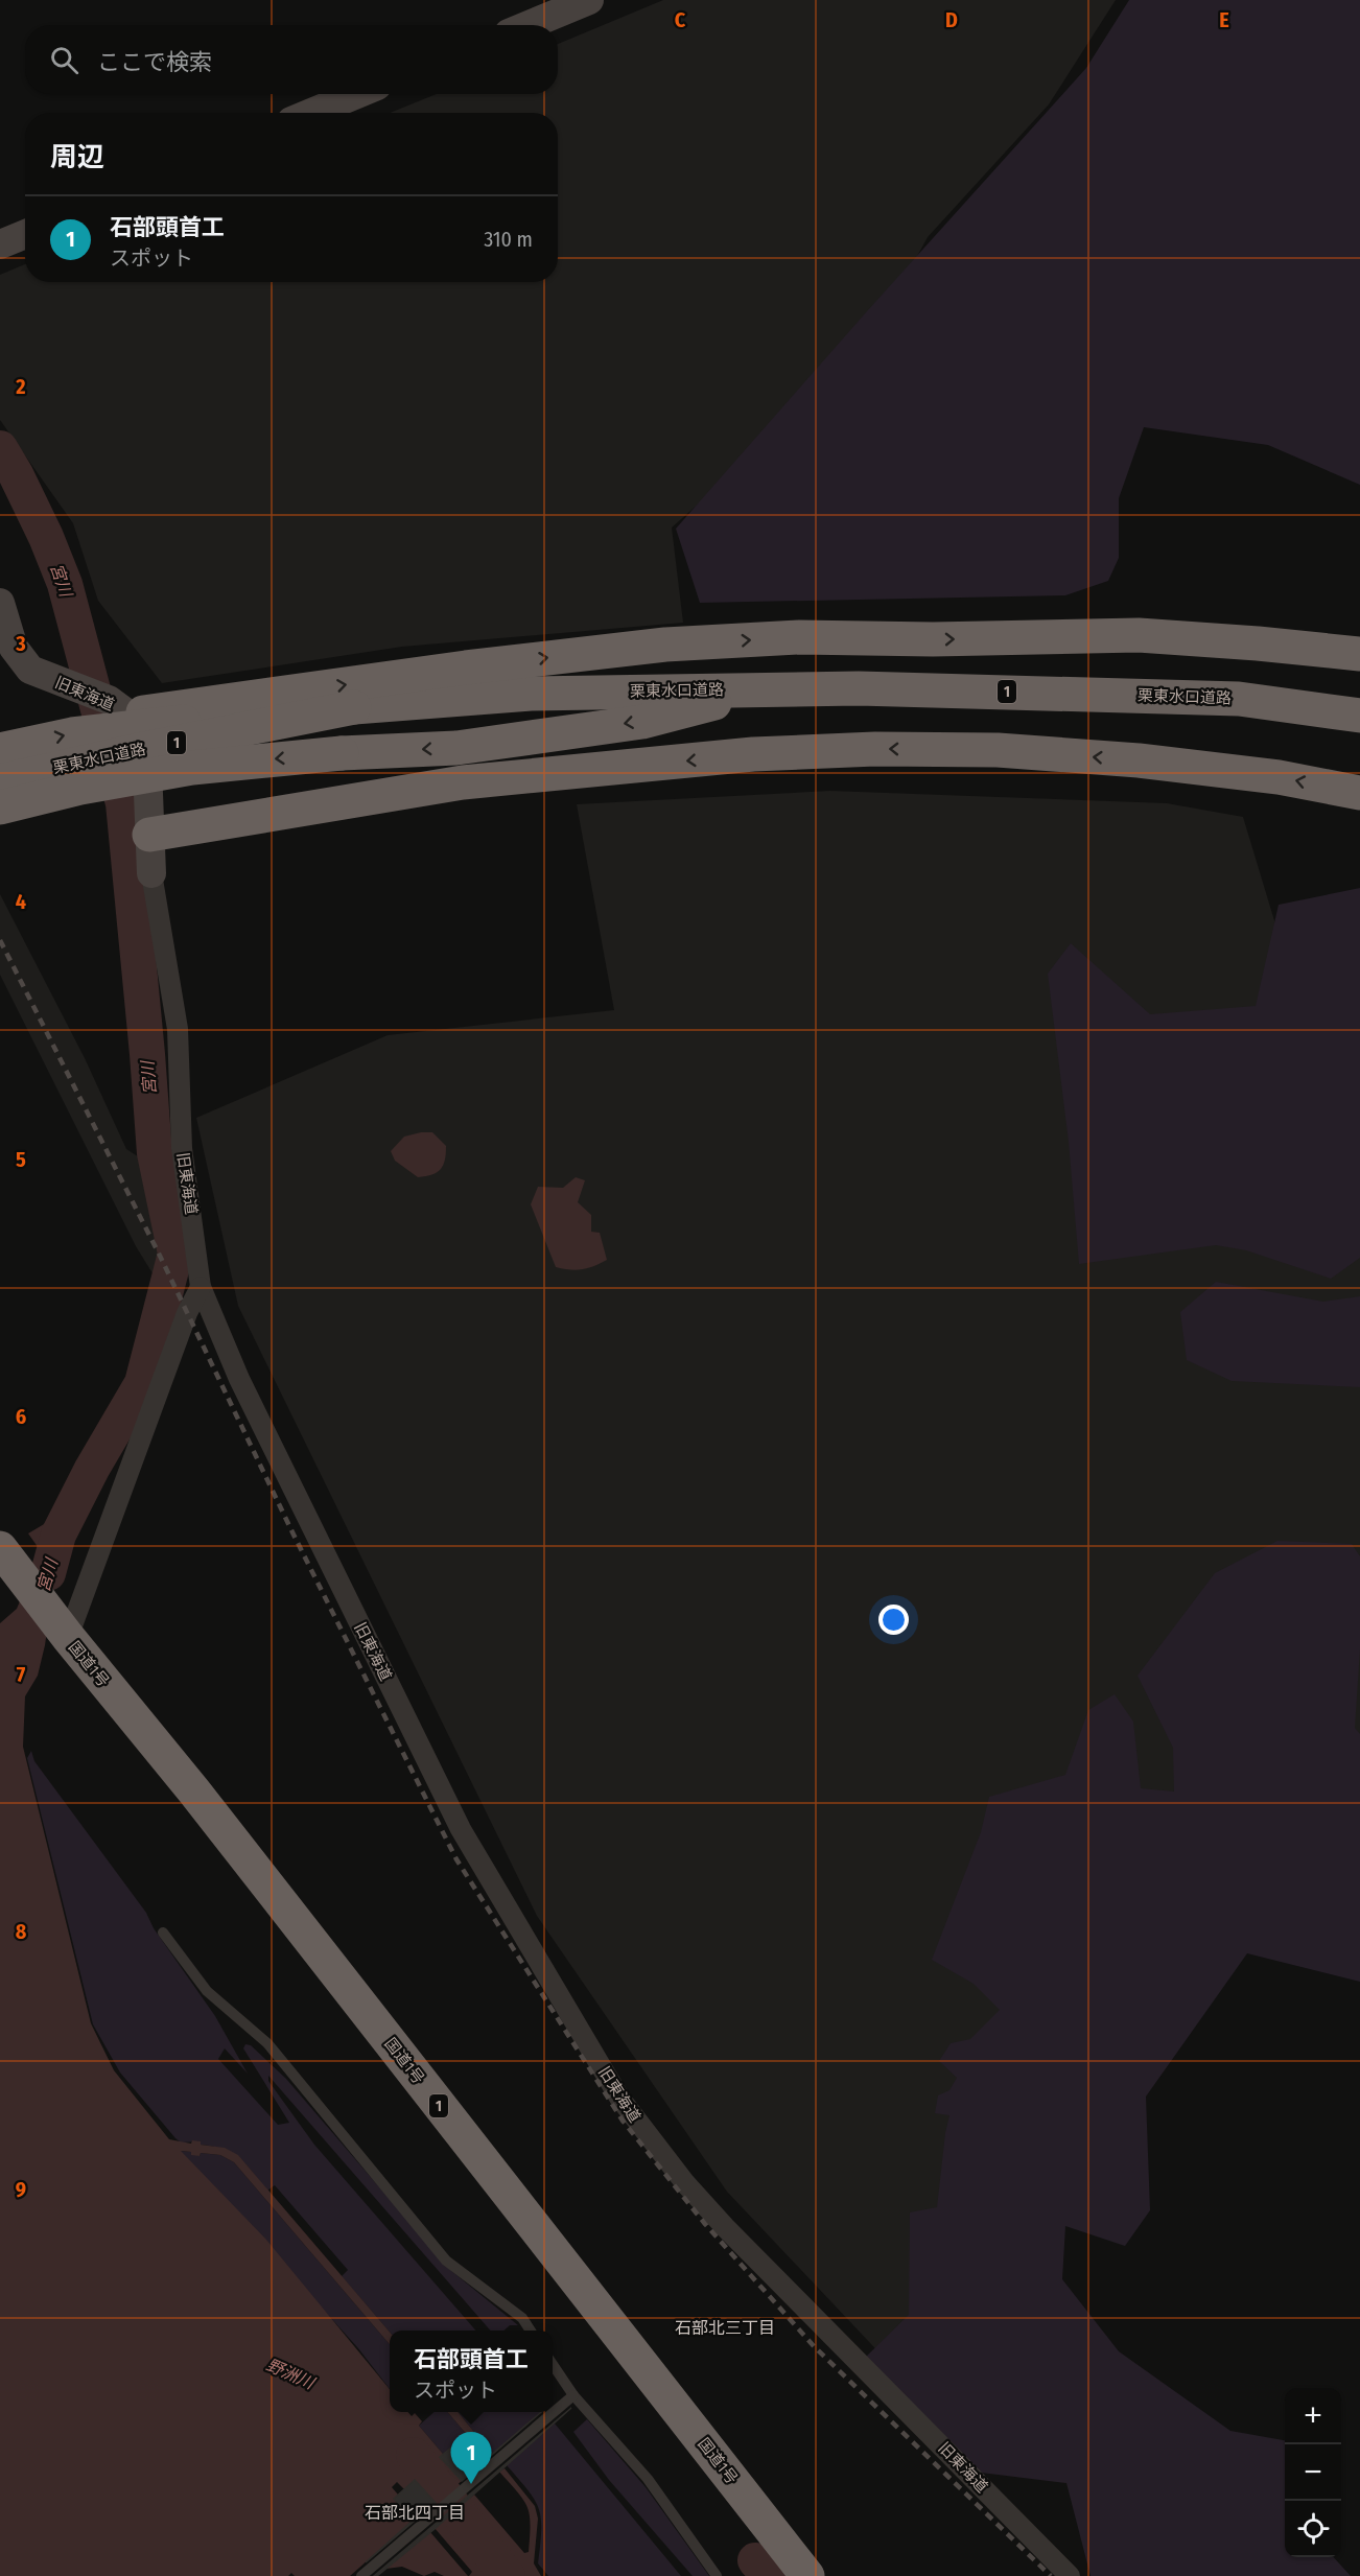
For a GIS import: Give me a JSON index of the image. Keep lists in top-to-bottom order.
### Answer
{
  "streets": {
    "highway": ["栗東水口道路", "1", "国道1号"],
    "street": ["旧東海道"]
  },
  "crossings": [
    ["栗東水口道路", "1"]
  ],
  "districts": ["石部北三丁目", "石部北四丁目"],
  "water": ["宮川", "野洲川"],
  "page": {
    "search": "ここで検索",
    "heading": "周辺",
    "list": [
      {
        "mark": "1",
        "name": "石部頭首工",
        "note": "スポット",
        "value": "310 m"
      }
    ],
    "popup": ["石部頭首工", "スポット"],
    "map_buttons": ["+", "−"],
    "pins": "1"
  },
  "grid": {
    "columns": ["C", "D", "E"],
    "rows": [
      "2",
      "3",
      "4",
      "5",
      "6",
      "7",
      "8",
      "9"
    ]
  }
}
